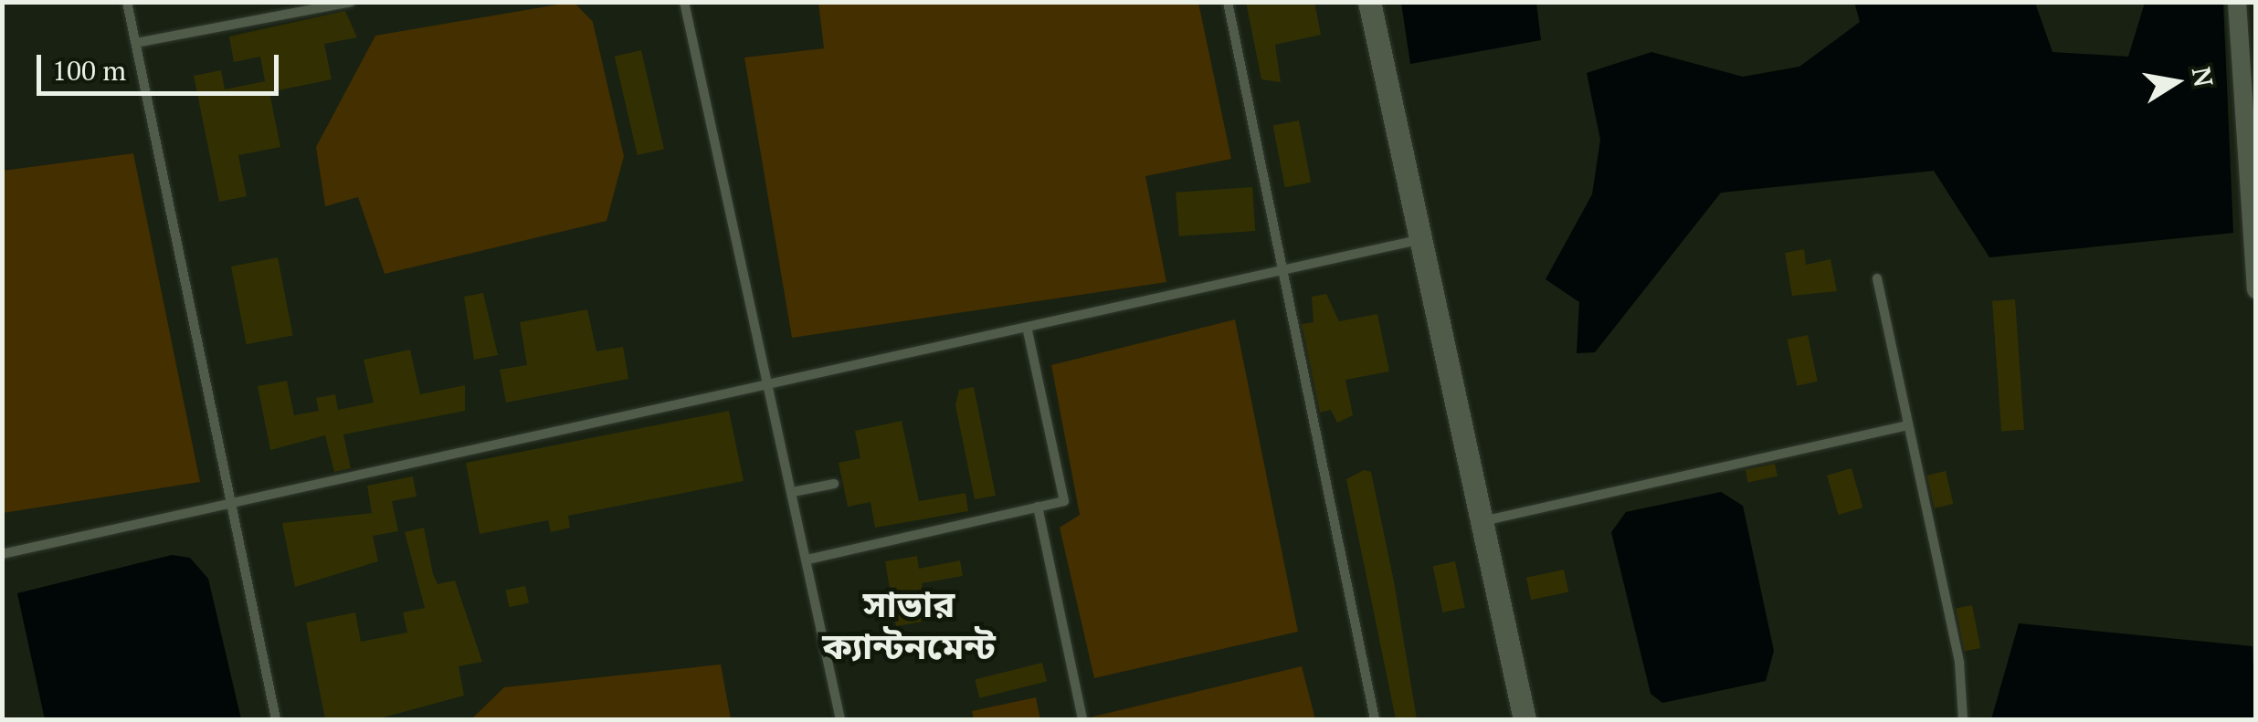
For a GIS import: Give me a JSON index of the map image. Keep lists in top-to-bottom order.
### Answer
{
  "districts": ["সাভার ক্যান্টনমেন্ট"],
  "scale_bar": "100 m",
  "north": "right"
}
